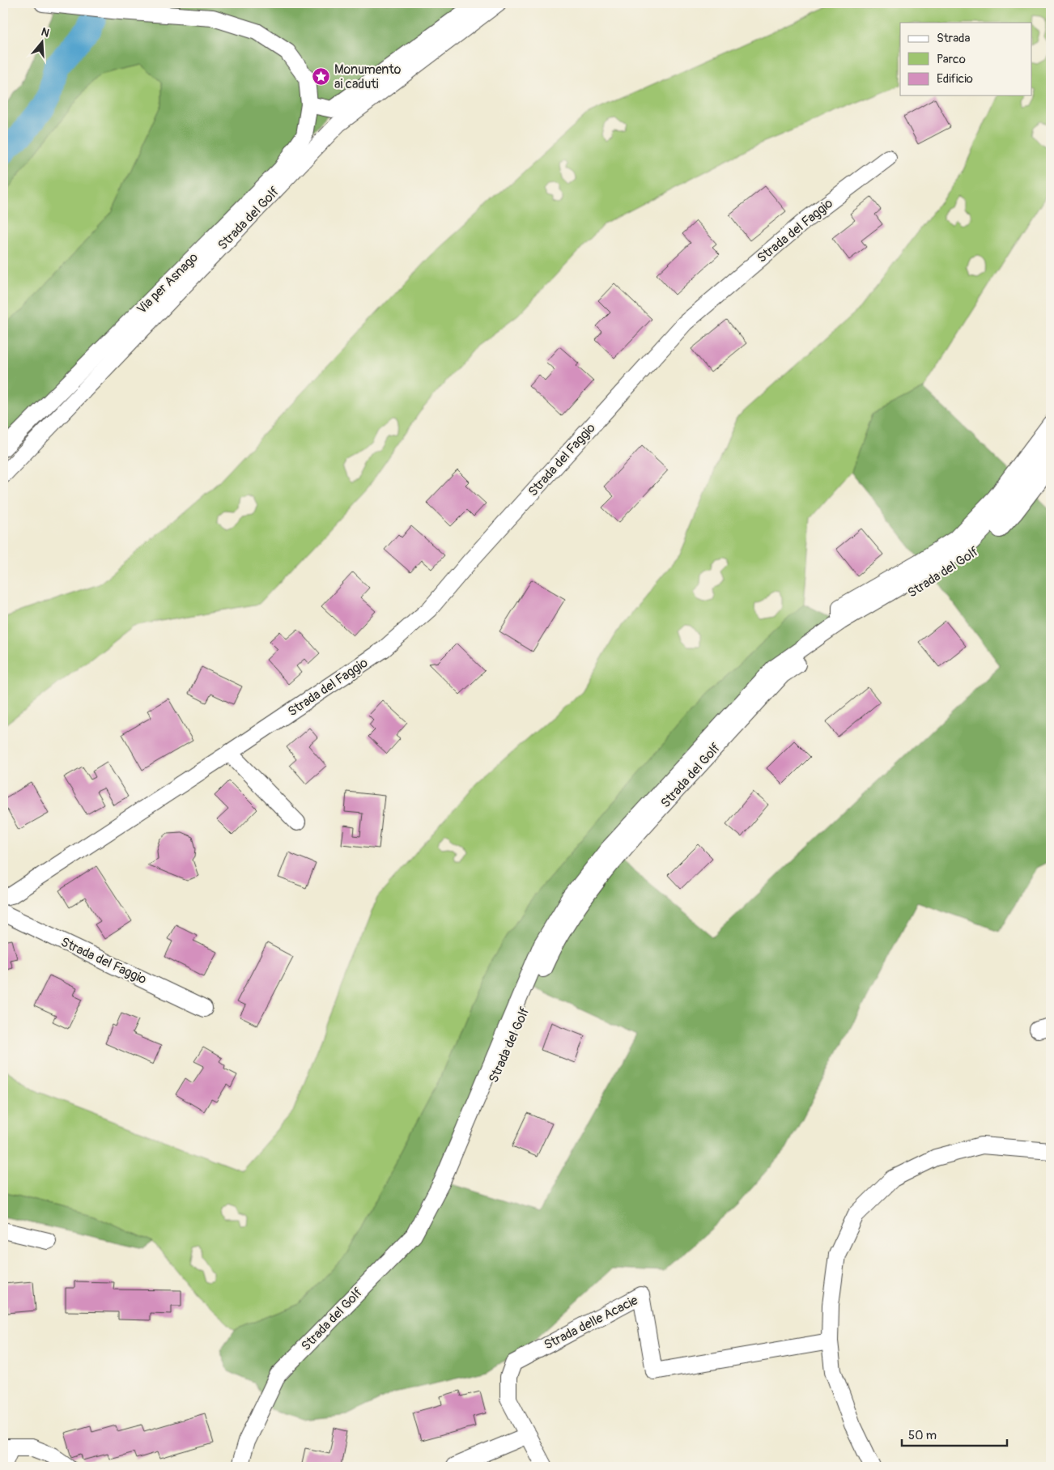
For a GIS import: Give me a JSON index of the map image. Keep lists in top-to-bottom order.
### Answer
{
  "streets": {
    "street": [
      "Strada del Golf",
      "Strada del Faggio",
      "Via per Asnago",
      "Strada delle Acacie"
    ]
  },
  "places": {
    "place": ["Monumento ai caduti"]
  },
  "legend": ["Strada", "Parco", "Edificio"],
  "scale_bar": "50 m",
  "north": "top"
}
